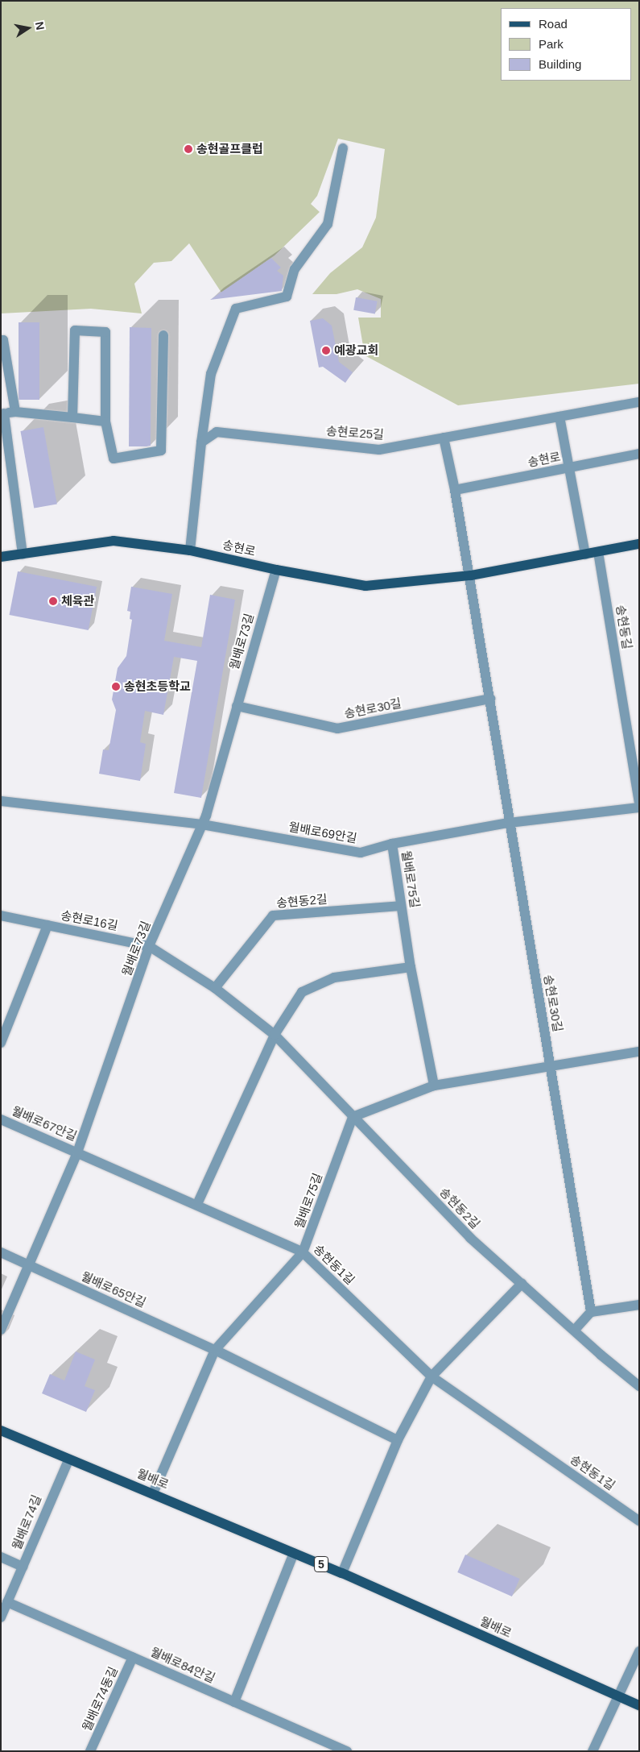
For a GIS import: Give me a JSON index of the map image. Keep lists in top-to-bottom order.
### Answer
{
  "streets": {
    "main road": ["송현로", "월배로", "5"],
    "street": [
      "송현로25길",
      "송현동길",
      "월배로73길",
      "송현로30길",
      "월배로69안길",
      "월배로75길",
      "송현동2길",
      "송현로16길",
      "월배로67안길",
      "송현동1길",
      "월배로65안길",
      "월배로74길",
      "월배로84안길",
      "월배로74동길"
    ]
  },
  "crossings": [
    ["송현로", "송현동길"],
    ["송현로", "월배로73길"],
    ["송현로", "송현로30길"],
    ["월배로73길", "송현로30길"],
    ["월배로73길", "월배로69안길"],
    ["월배로73길", "송현동2길"],
    ["월배로73길", "송현로16길"],
    ["월배로73길", "월배로67안길"],
    ["월배로73길", "송현동1길"],
    ["월배로73길", "월배로65안길"],
    ["송현로30길", "월배로69안길"],
    ["월배로69안길", "월배로75길"],
    ["월배로75길", "송현동2길"],
    ["월배로75길", "송현동1길"],
    ["월배로75길", "월배로65안길"],
    ["월배로75길", "월배로"],
    ["송현동2길", "송현로16길"],
    ["월배로67안길", "송현동1길"],
    ["월배로", "월배로74길"],
    ["월배로74길", "월배로84안길"],
    ["월배로84안길", "월배로74동길"]
  ],
  "places": [
    "송현골프클럽",
    "예광교회",
    "체육관",
    "송현초등학교"
  ],
  "legend": ["Road", "Park", "Building"],
  "north": "right"
}
